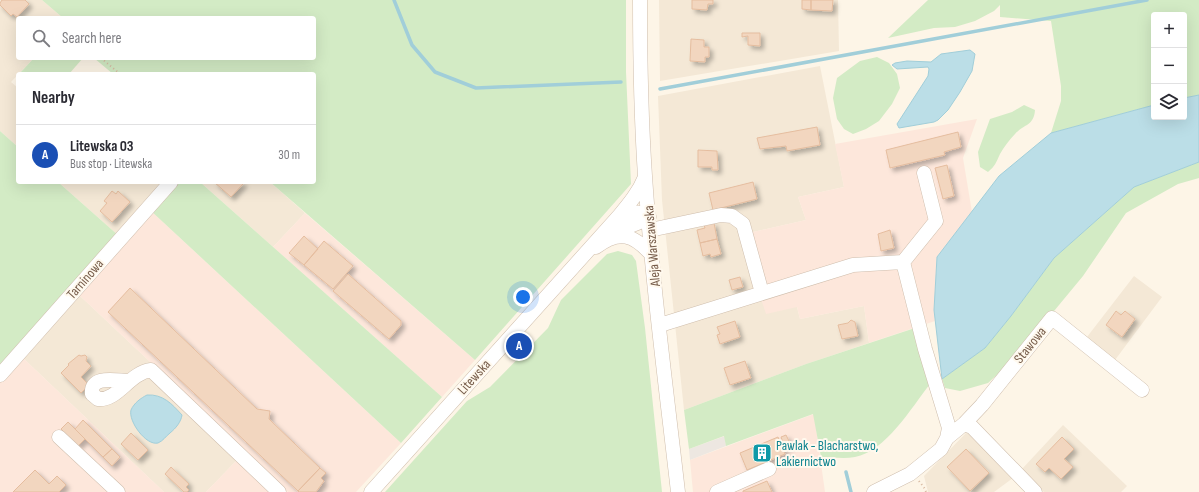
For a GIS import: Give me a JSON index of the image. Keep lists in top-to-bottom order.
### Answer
{
  "streets": {
    "street": [
      "Aleja Warszawska",
      "Tarninowa",
      "Stawowa",
      "Litewska"
    ]
  },
  "places": {
    "building": ["Pawlak - Blacharstwo, Lakiernictwo"]
  },
  "page": {
    "map_buttons": ["+", "−"],
    "search": "Search here",
    "heading": "Nearby",
    "list": [
      {
        "mark": "A",
        "name": "Litewska 03",
        "note": "Bus stop · Litewska",
        "value": "30 m"
      }
    ],
    "pins": "A"
  }
}
